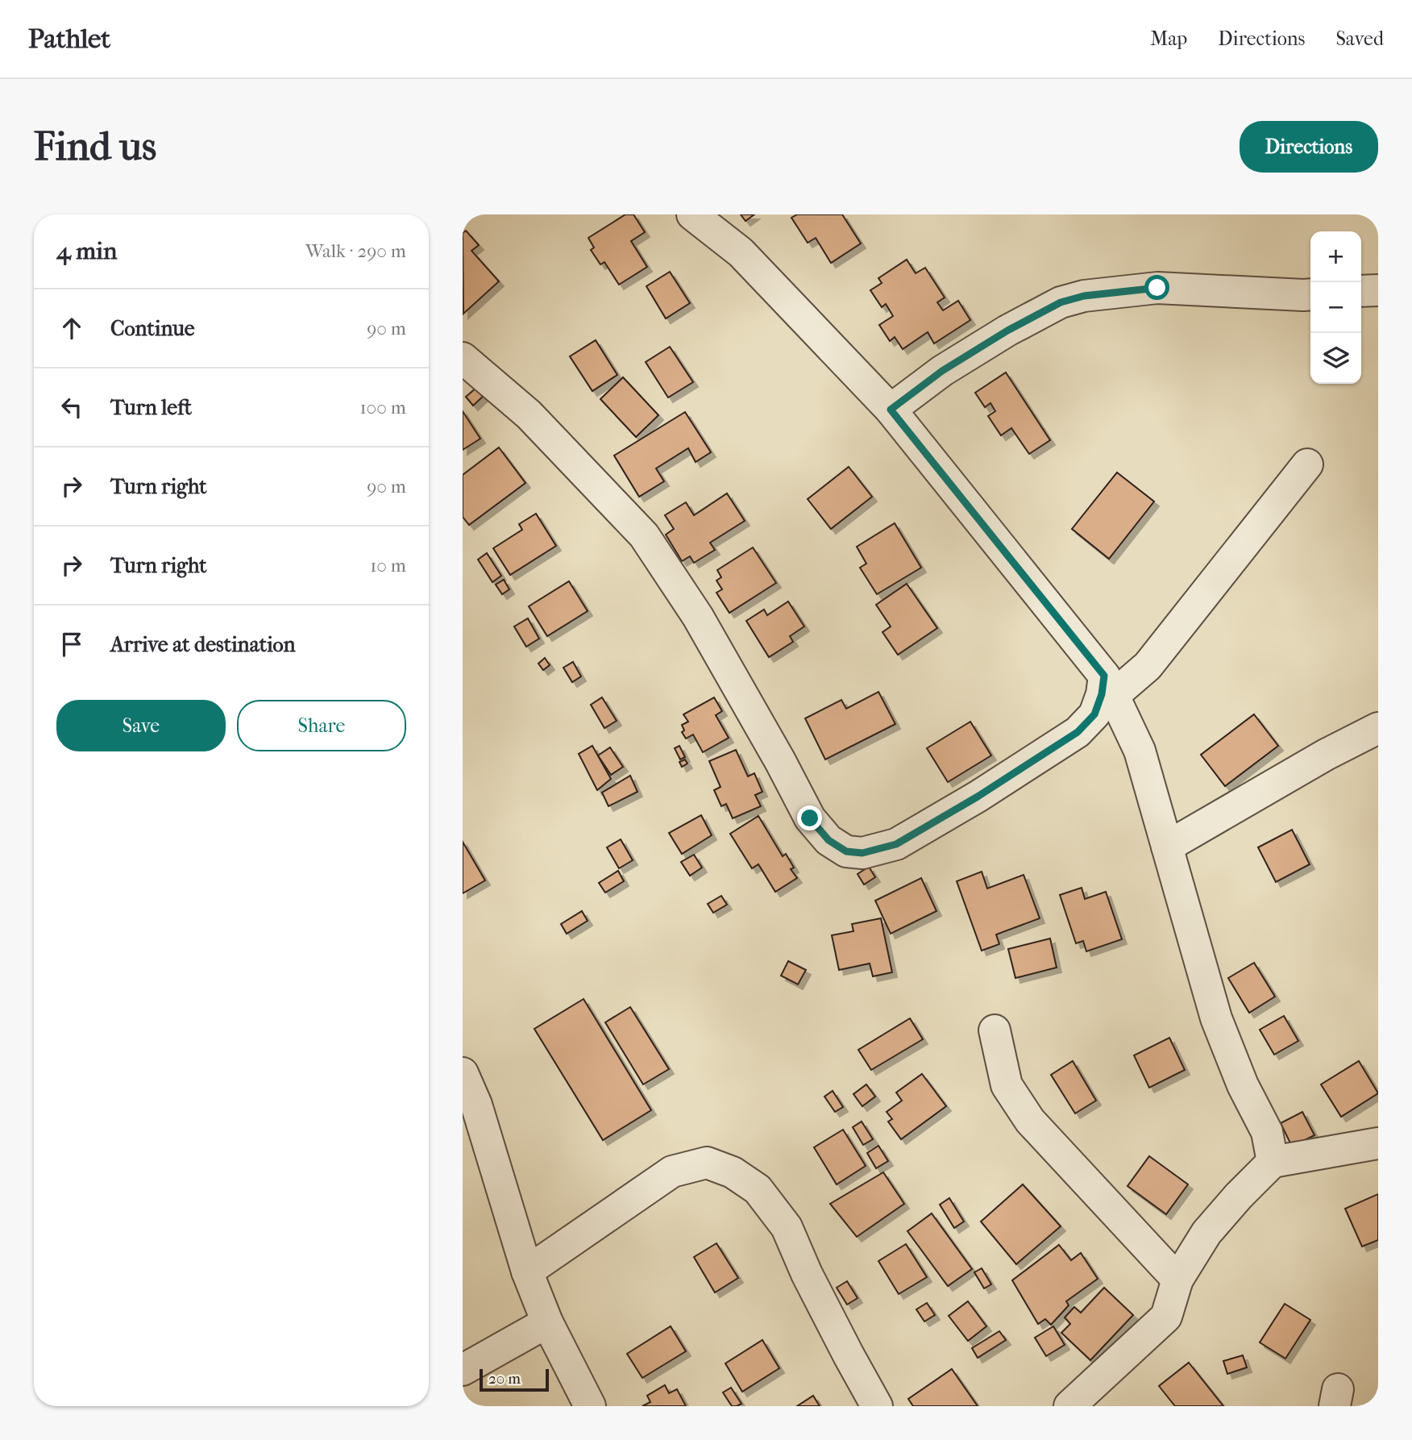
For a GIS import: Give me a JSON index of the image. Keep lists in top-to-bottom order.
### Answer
{
  "scale_bar": "20 m",
  "page": {
    "header": "Pathlet",
    "nav": ["Map", "Directions", "Saved"],
    "buttons": [
      "Directions",
      ["Save", "Share"]
    ],
    "title": "Find us",
    "heading": ["4 min", "Walk · 290 m"],
    "map_buttons": ["+", "−"],
    "list": [
      ["Continue", "90 m"],
      ["Turn left", "100 m"],
      ["Turn right", "90 m"],
      ["Turn right", "10 m"],
      "Arrive at destination"
    ],
    "scale": "20 m"
  }
}
